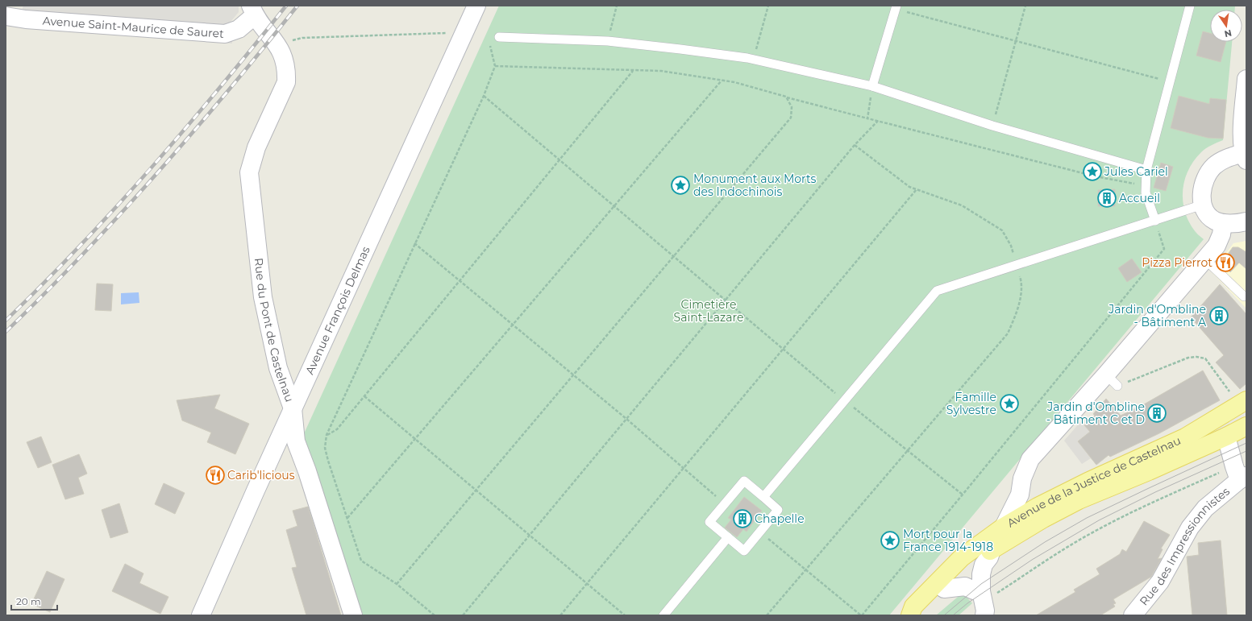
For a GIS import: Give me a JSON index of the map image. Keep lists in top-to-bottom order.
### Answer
{
  "streets": {
    "main road": ["Avenue de la Justice de Castelnau"],
    "street": [
      "Avenue Saint-Maurice de Sauret",
      "Avenue François Delmas",
      "Rue du Pont de Castelnau",
      "Rue des Impressionnistes"
    ]
  },
  "crossings": [
    ["Avenue Saint-Maurice de Sauret", "Rue du Pont de Castelnau"],
    ["Avenue François Delmas", "Rue du Pont de Castelnau"]
  ],
  "parks": ["Cimetière Saint-Lazare"],
  "places": {
    "place": [
      "Jules Cariel",
      "Monument aux Morts des Indochinois",
      "Famille Sylvestre",
      "Mort pour la France 1914-1918"
    ],
    "building": [
      "Accueil",
      "Jardin d'Ombline - Bâtiment A",
      "Jardin d'Ombline - Bâtiment C et D",
      "Chapelle"
    ],
    "restaurant": ["Pizza Pierrot", "Carib'licious"]
  },
  "scale_bar": "20 m",
  "north": "bottom"
}
